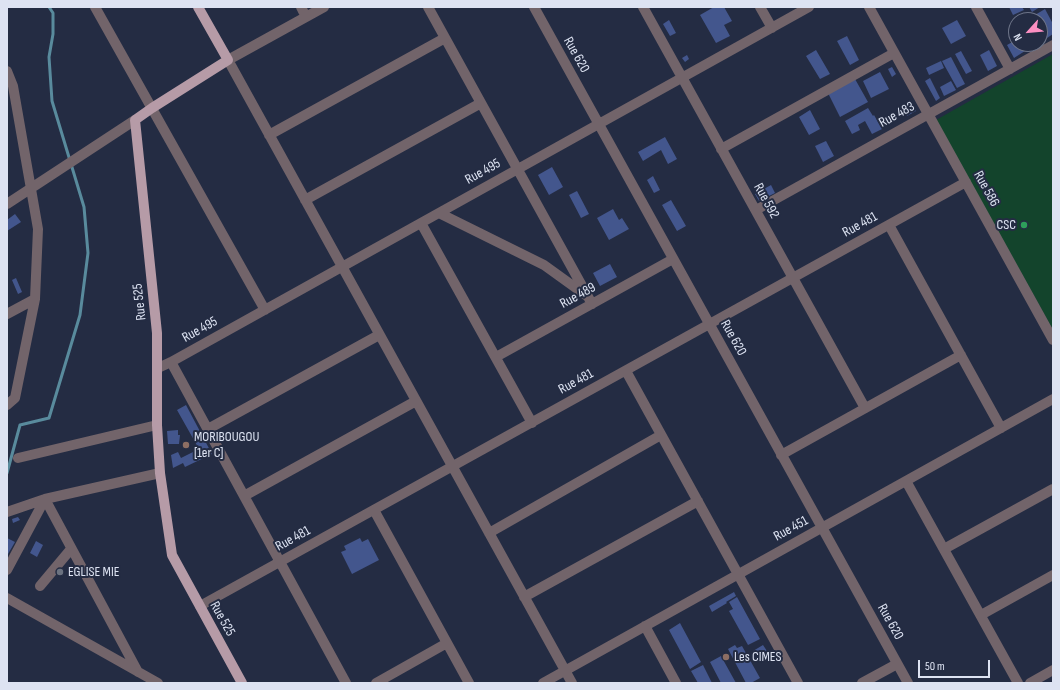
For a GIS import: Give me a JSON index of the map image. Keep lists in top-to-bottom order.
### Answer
{
  "streets": {
    "main road": ["Rue 525"],
    "street": [
      "Rue 620",
      "Rue 483",
      "Rue 495",
      "Rue 586",
      "Rue 592",
      "Rue 481",
      "Rue 489",
      "Rue 451"
    ]
  },
  "crossings": [
    ["Rue 620", "Rue 495"],
    ["Rue 620", "Rue 481"],
    ["Rue 620", "Rue 489"],
    ["Rue 620", "Rue 451"],
    ["Rue 483", "Rue 586"],
    ["Rue 483", "Rue 592"],
    ["Rue 495", "Rue 592"],
    ["Rue 495", "Rue 525"],
    ["Rue 586", "Rue 481"],
    ["Rue 592", "Rue 481"],
    ["Rue 481", "Rue 525"]
  ],
  "places": [
    "CSC",
    "MORIBOUGOU [1er C]",
    "EGLISE MIE",
    "Les CIMES"
  ],
  "scale_bar": "50 m",
  "north": "bottom left"
}
